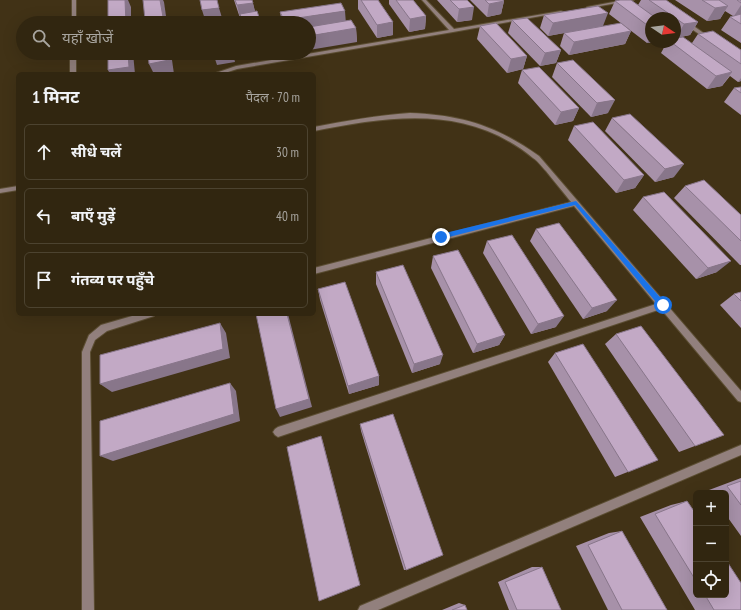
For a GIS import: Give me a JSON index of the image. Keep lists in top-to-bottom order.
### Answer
{
  "north": "right",
  "page": {
    "search": "यहाँ खोजें",
    "heading": ["1 मिनट", "पैदल · 70 m"],
    "list": [
      ["सीधे चलें", "30 m"],
      ["बाएँ मुड़ें", "40 m"],
      "गंतव्य पर पहुँचे"
    ],
    "map_buttons": ["+", "−"]
  }
}
